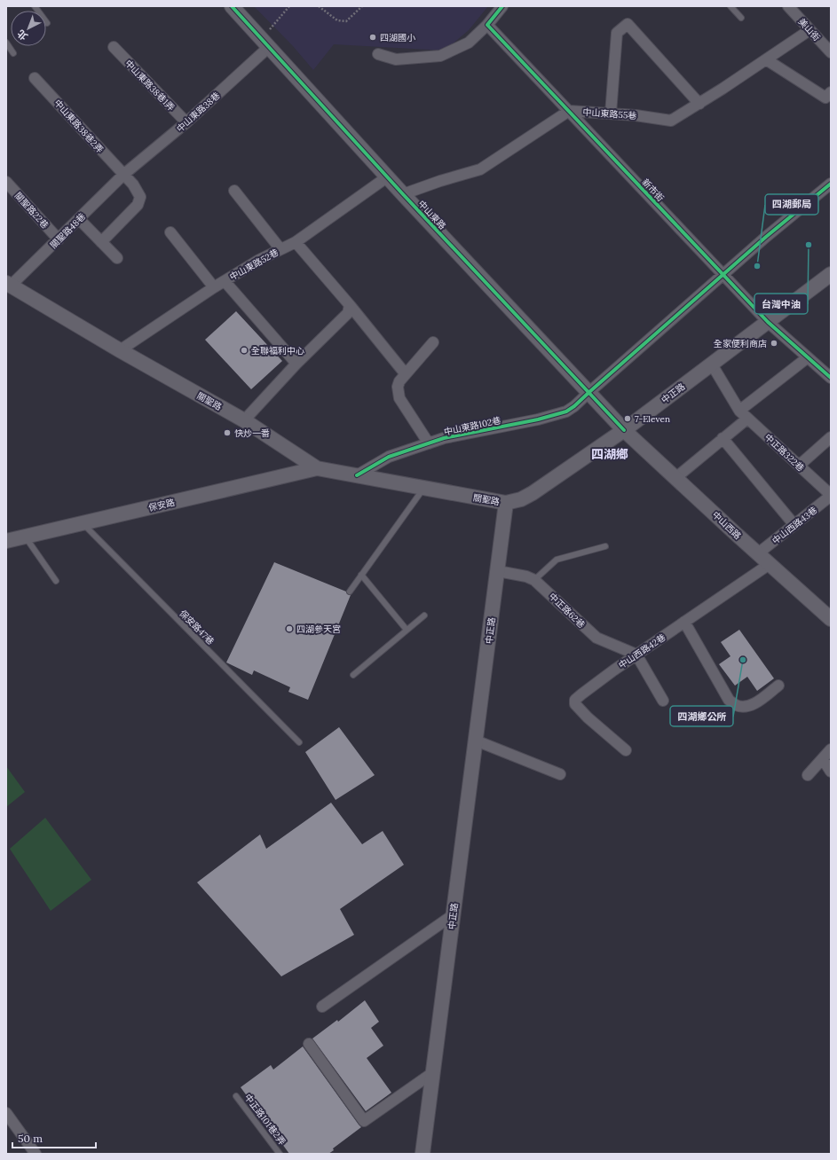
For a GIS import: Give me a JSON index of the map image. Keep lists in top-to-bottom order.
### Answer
{
  "streets": {
    "main road": [
      "中山東路",
      "中正路",
      "關聖路",
      "保安路",
      "中山西路"
    ],
    "street": [
      "美山街",
      "中山東路38巷1弄",
      "中山東路38巷",
      "中山東路55巷",
      "中山東路38巷2弄",
      "新市街",
      "關聖路22巷",
      "關聖路48巷",
      "中山東路52巷",
      "中山東路102巷",
      "中正路322巷",
      "中山西路43巷",
      "中正路62巷",
      "中山西路42巷"
    ],
    "lane": ["保安路47巷", "中正路101巷2弄"]
  },
  "crossings": [
    ["美山街", "中山東路55巷"],
    ["中山東路38巷1弄", "中山東路38巷"],
    ["中山東路38巷", "中山東路38巷2弄"],
    ["中山東路38巷", "中山東路"],
    ["中山東路38巷", "關聖路48巷"],
    ["中山東路55巷", "新市街"],
    ["中山東路38巷2弄", "關聖路48巷"],
    ["新市街", "中正路"],
    ["新市街", "中山東路102巷"],
    ["關聖路22巷", "關聖路48巷"],
    ["中山東路", "中山東路52巷"],
    ["中山東路", "中正路"],
    ["中山東路", "中山東路102巷"],
    ["中山東路", "中山西路"],
    ["關聖路48巷", "關聖路"],
    ["中山東路52巷", "關聖路"],
    ["中正路", "關聖路"],
    ["中正路", "中正路322巷"],
    ["中正路", "中山西路"],
    ["中正路", "中正路62巷"],
    ["關聖路", "中山東路102巷"],
    ["關聖路", "保安路"],
    ["中正路322巷", "中山西路43巷"],
    ["保安路", "保安路47巷"],
    ["中山西路", "中山西路43巷"],
    ["中山西路", "中山西路42巷"],
    ["中正路62巷", "中山西路42巷"]
  ],
  "districts": ["四湖鄉"],
  "places": [
    "四湖國小",
    "台灣中油",
    "四湖郵局",
    "全家便利商店",
    "全聯福利中心",
    "7-Eleven",
    "快炒一番",
    "四湖參天宮",
    "四湖鄉公所"
  ],
  "scale_bar": "50 m",
  "north": "bottom left"
}
